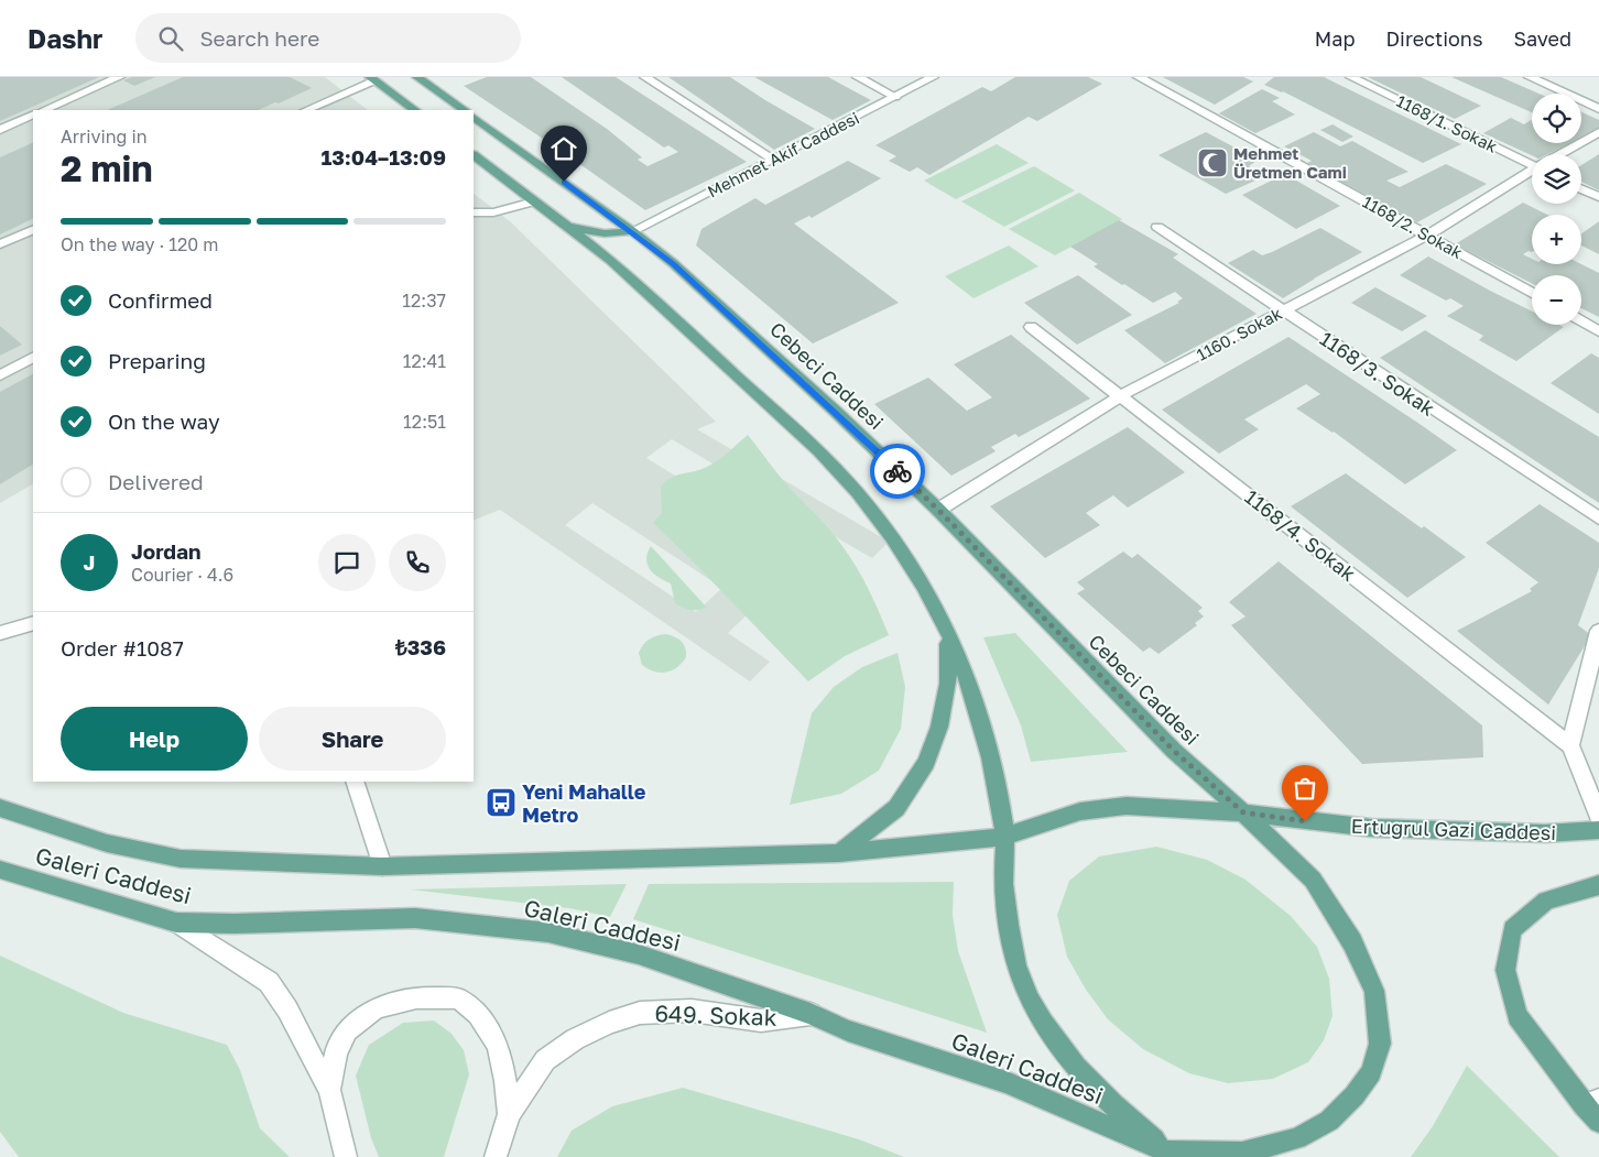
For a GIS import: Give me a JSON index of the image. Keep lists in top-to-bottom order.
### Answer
{
  "streets": {
    "main road": ["Cebeci Caddesi", "Ertuğrul Gazi Caddesi", "Galeri Caddesi"],
    "street": [
      "1168/1. Sokak",
      "Mehmet Akif Caddesi",
      "1168/2. Sokak",
      "1160. Sokak",
      "1168/3. Sokak",
      "1168/4. Sokak",
      "649. Sokak"
    ]
  },
  "crossings": [
    ["Mehmet Akif Caddesi", "Cebeci Caddesi"],
    ["1168/2. Sokak", "1160. Sokak"],
    ["1160. Sokak", "1168/3. Sokak"],
    ["1160. Sokak", "Cebeci Caddesi"],
    ["1160. Sokak", "1168/4. Sokak"],
    ["Cebeci Caddesi", "Ertuğrul Gazi Caddesi"],
    ["Cebeci Caddesi", "Galeri Caddesi"],
    ["Ertuğrul Gazi Caddesi", "Galeri Caddesi"],
    ["Galeri Caddesi", "649. Sokak"]
  ],
  "places": {
    "mosque": ["Mehmet Üretmen Cami"],
    "bus stop": ["Yeni Mahalle Metro"]
  },
  "page": {
    "header": "Dashr",
    "search": "Search here",
    "nav": ["Map", "Directions", "Saved"],
    "map_buttons": ["+", "−"],
    "heading": ["2 min", "Arriving in", "13:04–13:09"],
    "panel": [
      "Jordan",
      "Courier · 4.6",
      "Order #1087",
      "₺336"
    ],
    "bar": "On the way · 120 m",
    "list": [
      ["Confirmed", "12:37"],
      ["Preparing", "12:41"],
      ["On the way", "12:51"],
      "Delivered"
    ],
    "round": "J",
    "buttons": ["Help", "Share"]
  }
}
